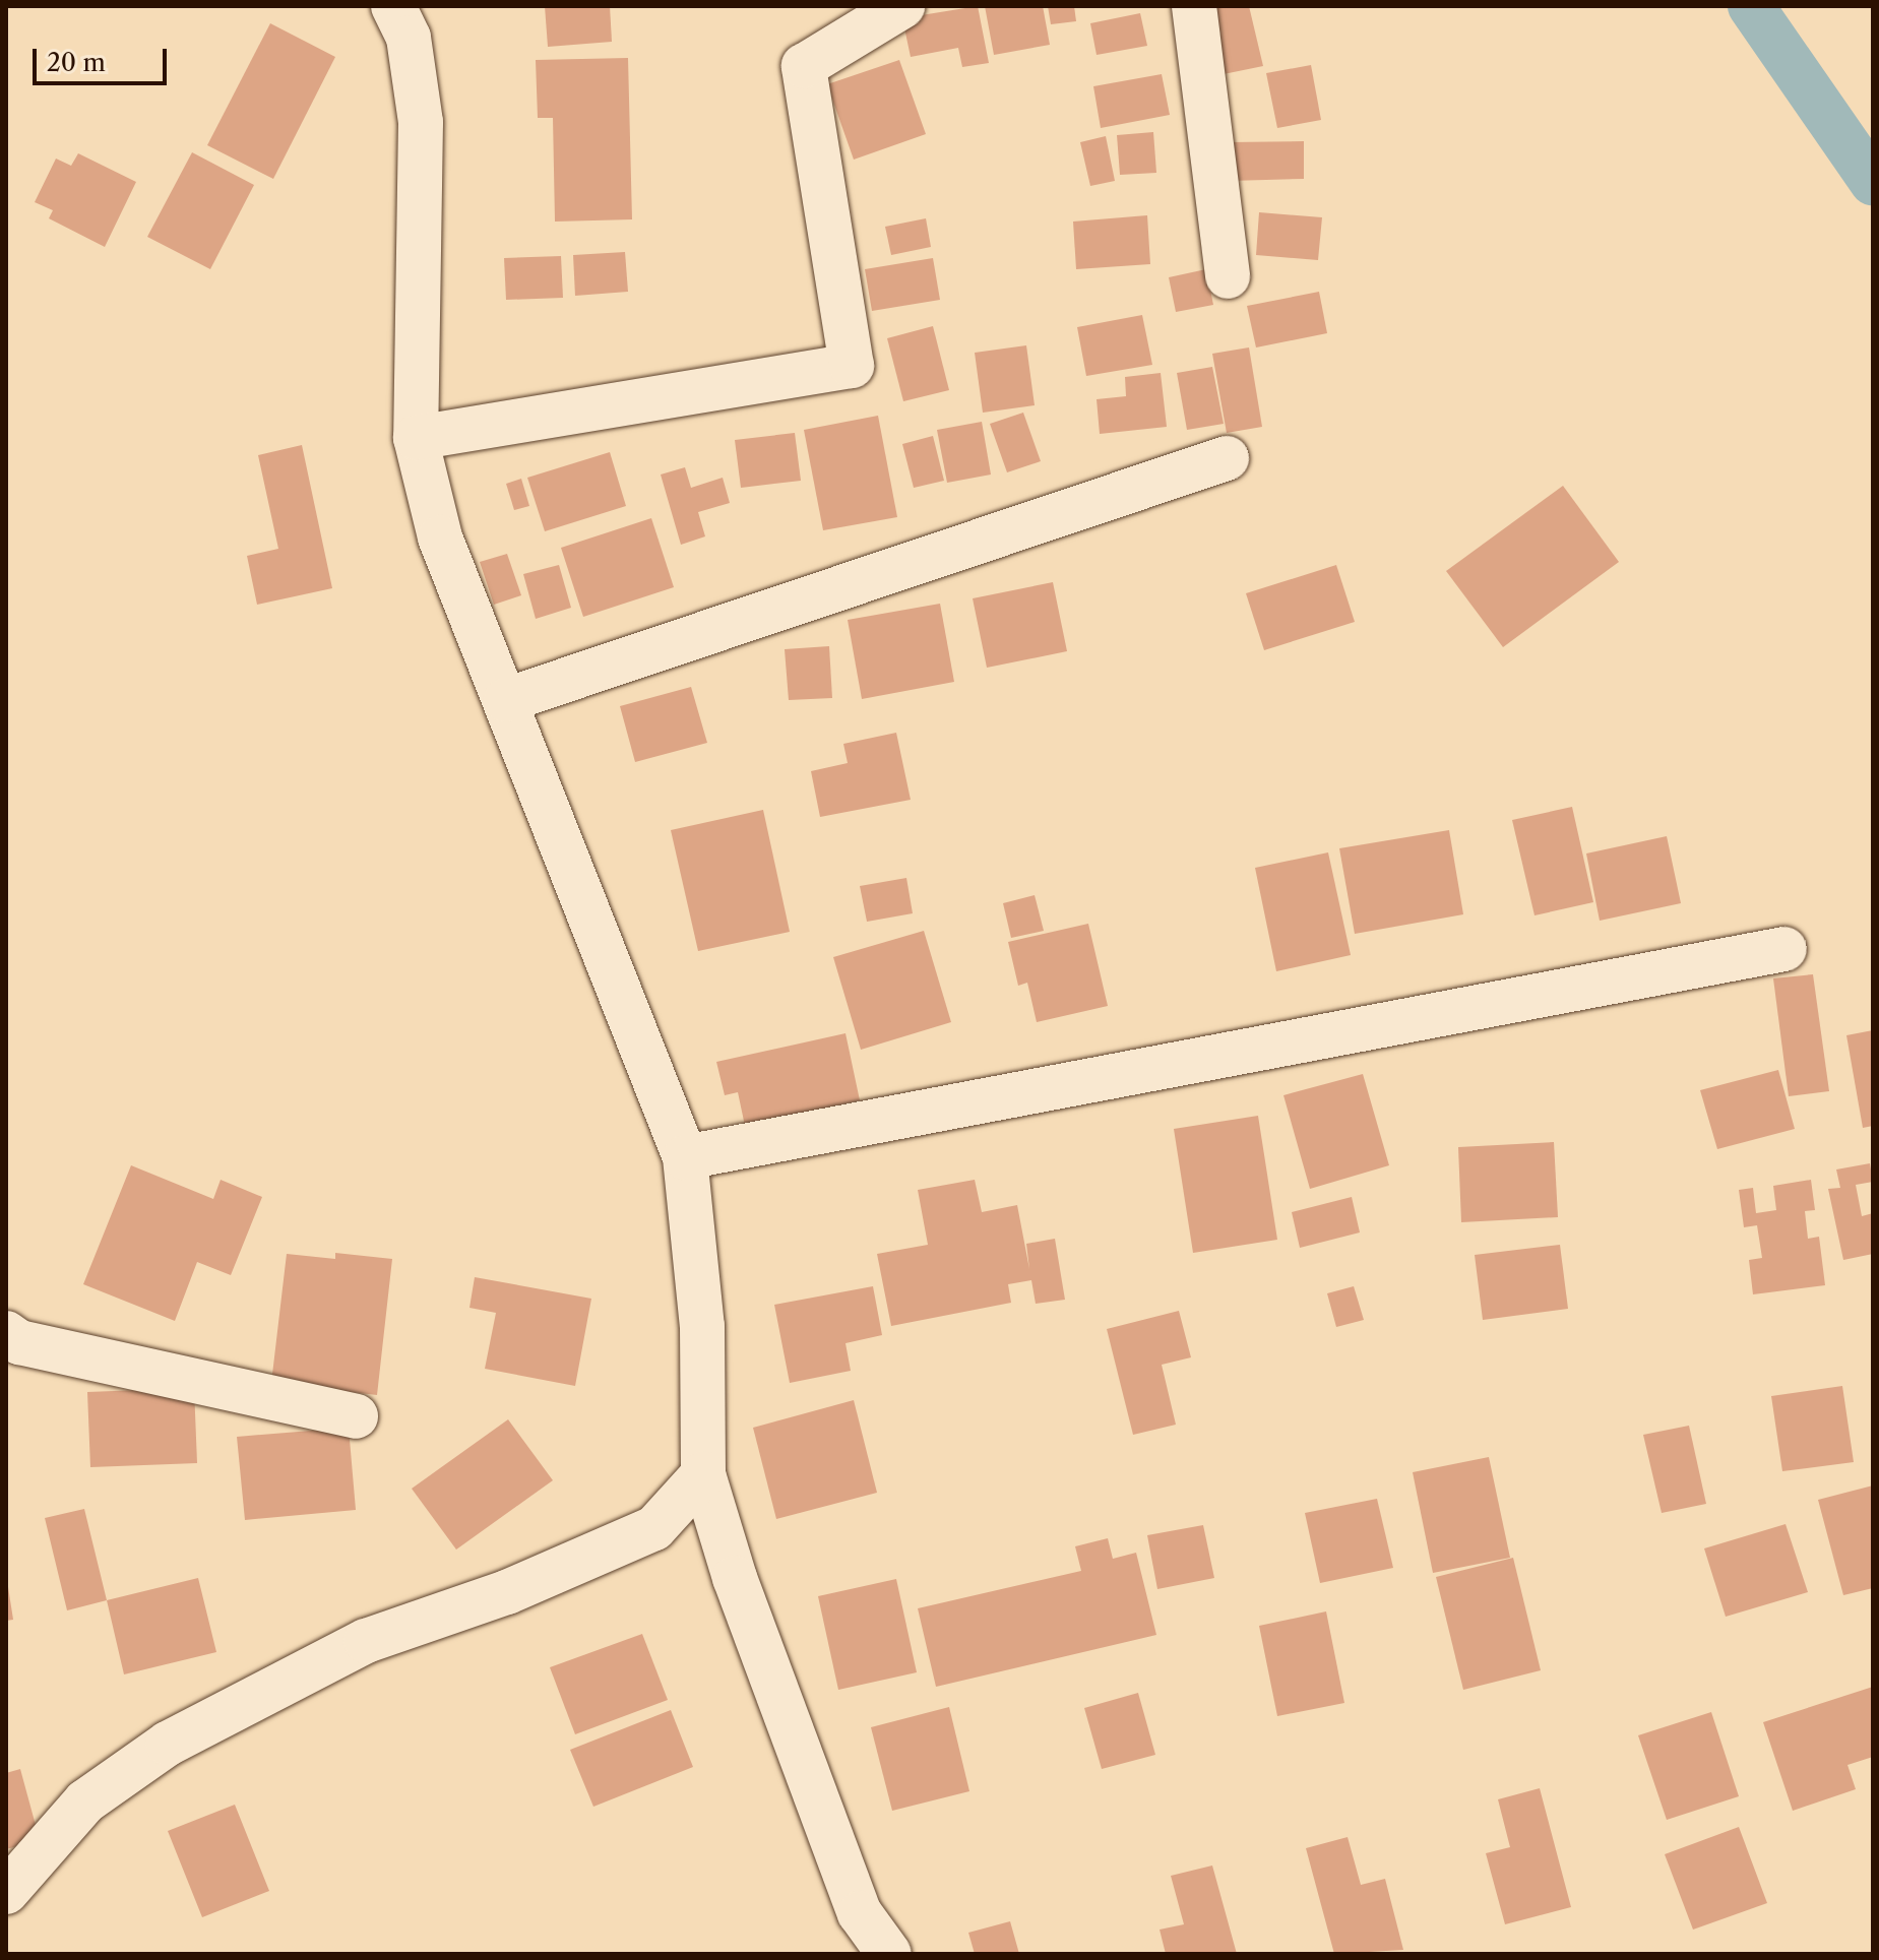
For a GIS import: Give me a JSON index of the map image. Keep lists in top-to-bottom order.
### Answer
{
  "scale_bar": "20 m"
}
